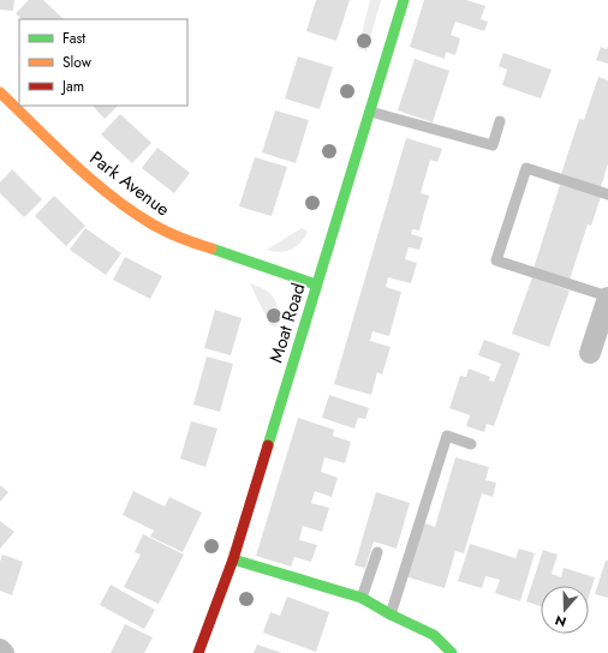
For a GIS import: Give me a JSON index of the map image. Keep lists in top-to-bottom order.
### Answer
{
  "streets": {
    "street": ["Park Avenue", "Moat Road"]
  },
  "crossings": [
    ["Park Avenue", "Moat Road"]
  ],
  "legend": ["Fast", "Slow", "Jam"],
  "north": "bottom"
}
